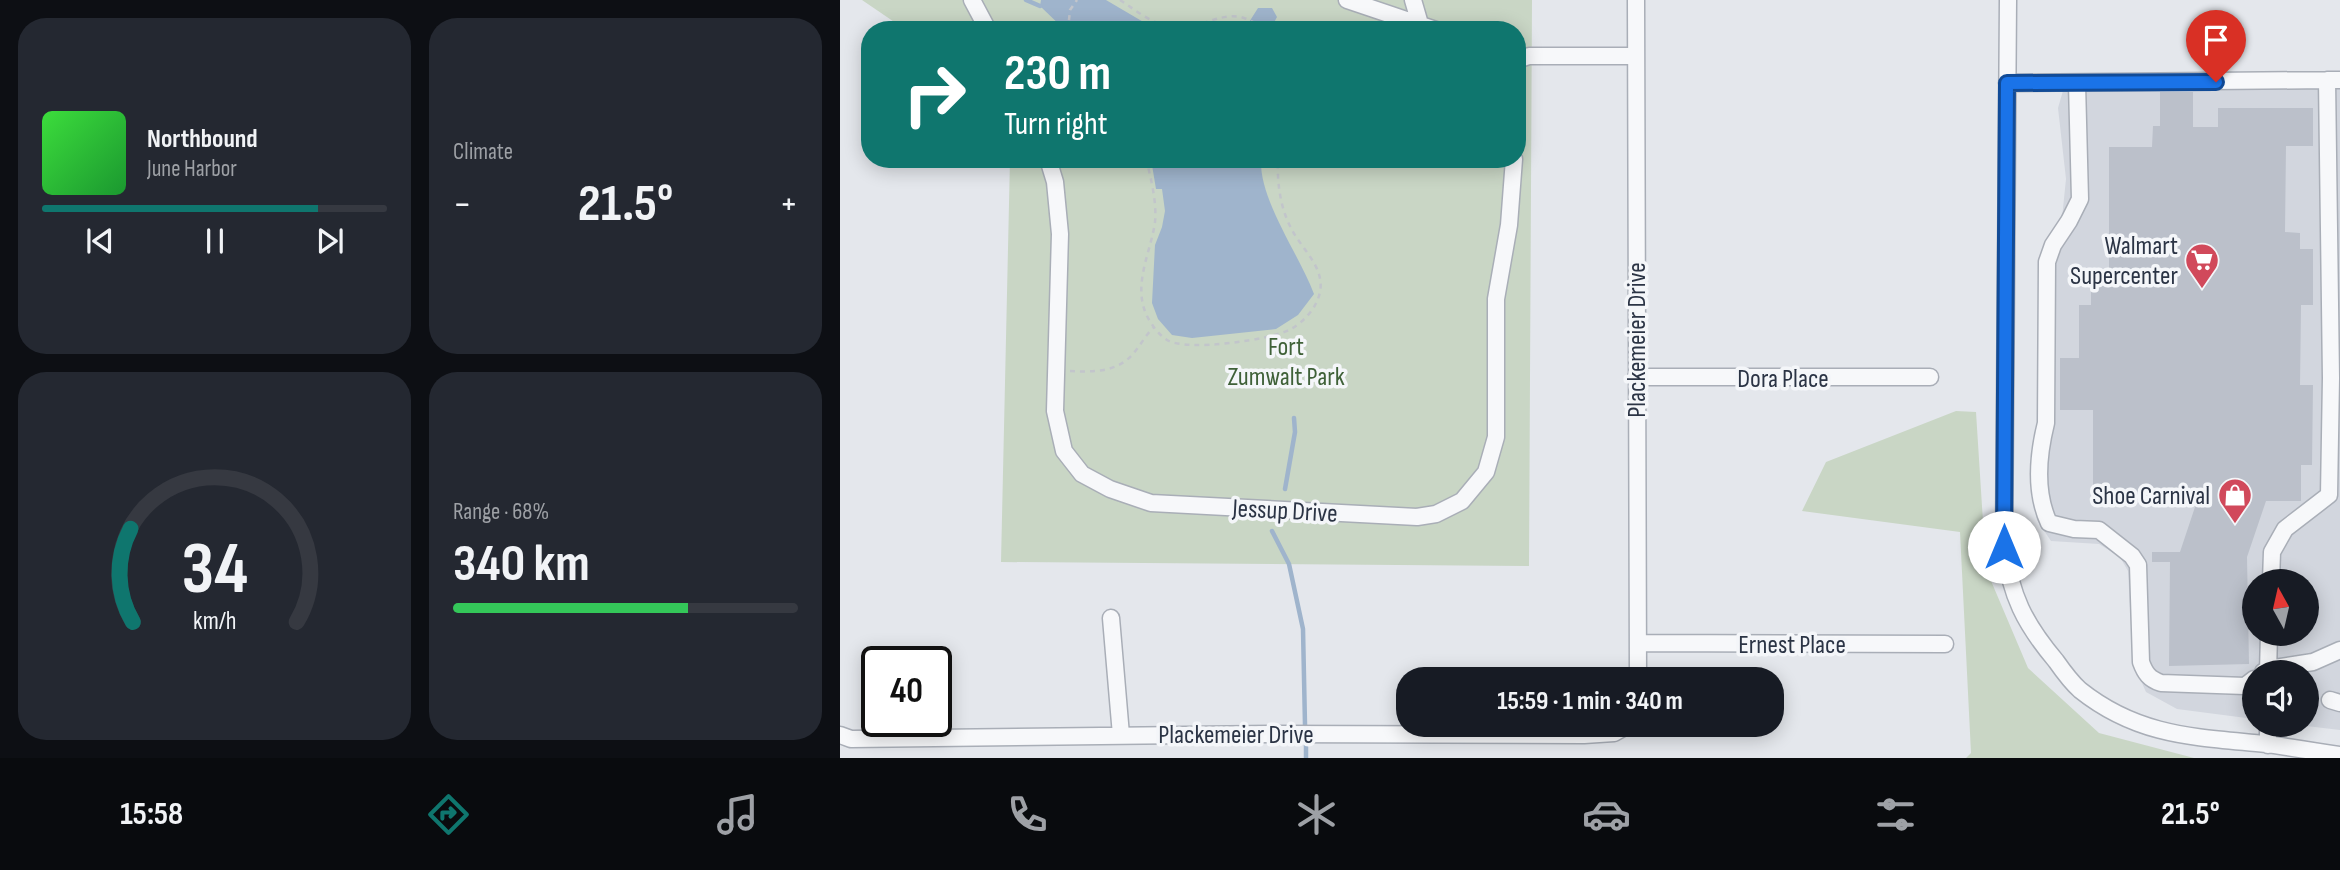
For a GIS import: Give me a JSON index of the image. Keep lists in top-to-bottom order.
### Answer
{
  "streets": {
    "street": [
      "Plackemeier Drive",
      "Dora Place",
      "Jessup Drive",
      "Ernest Place"
    ]
  },
  "crossings": [
    ["Plackemeier Drive", "Dora Place"],
    ["Plackemeier Drive", "Ernest Place"]
  ],
  "parks": ["Fort Zumwalt Park"],
  "places": {
    "supermarket": ["Walmart Supercenter"],
    "shop": ["Shoe Carnival"]
  },
  "north": "top",
  "page": {
    "tile": [
      "Climate",
      ["Range · 68%", "340 km"]
    ],
    "turn": ["230 m", "Turn right"],
    "song": ["Northbound", "June Harbor"],
    "heat": ["−", "21.5°", "+"],
    "limit": "40",
    "trip": "15:59 · 1 min · 340 m",
    "tabs": ["15:58", "21.5°"],
    "gauge": ["34", "km/h"]
  }
}
